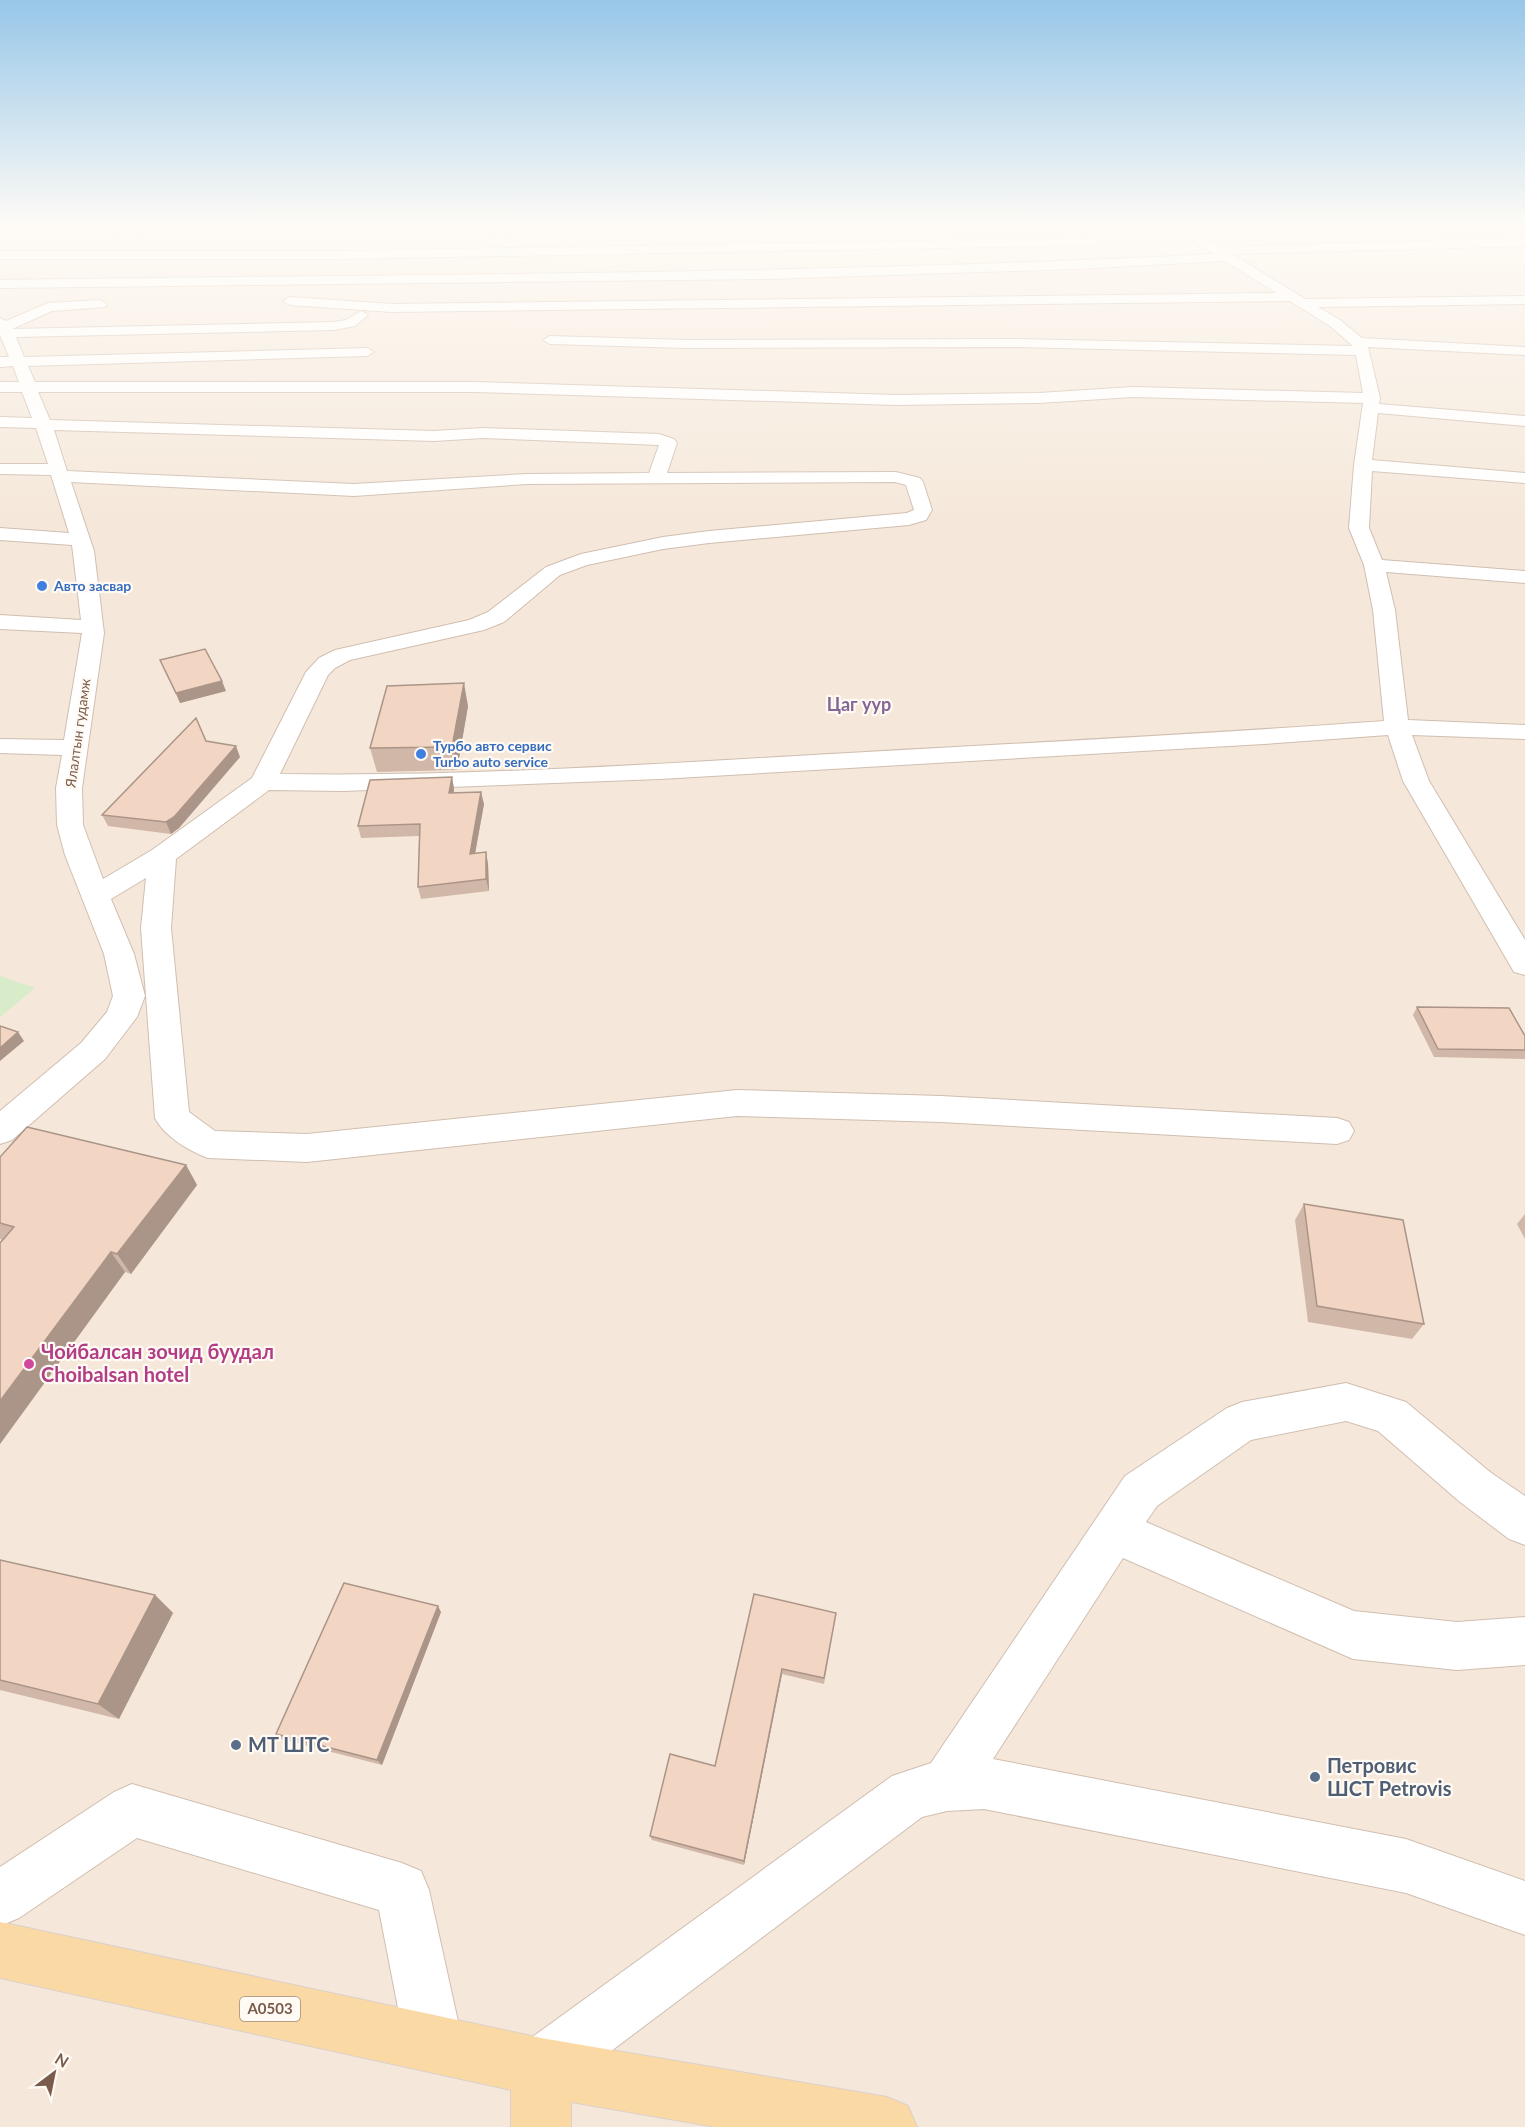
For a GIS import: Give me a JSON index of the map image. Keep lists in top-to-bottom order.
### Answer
{
  "streets": {
    "main road": ["A0503"],
    "street": ["Ялалтын гудамж"]
  },
  "districts": ["Цаг уур"],
  "places": [
    "Авто засвар",
    "Турбо авто сервис Turbo auto service",
    "Чойбалсан зочид буудал Choibalsan hotel",
    "MT ШТС",
    "Петровис ШСТ Petrovis"
  ],
  "north": "top right"
}
